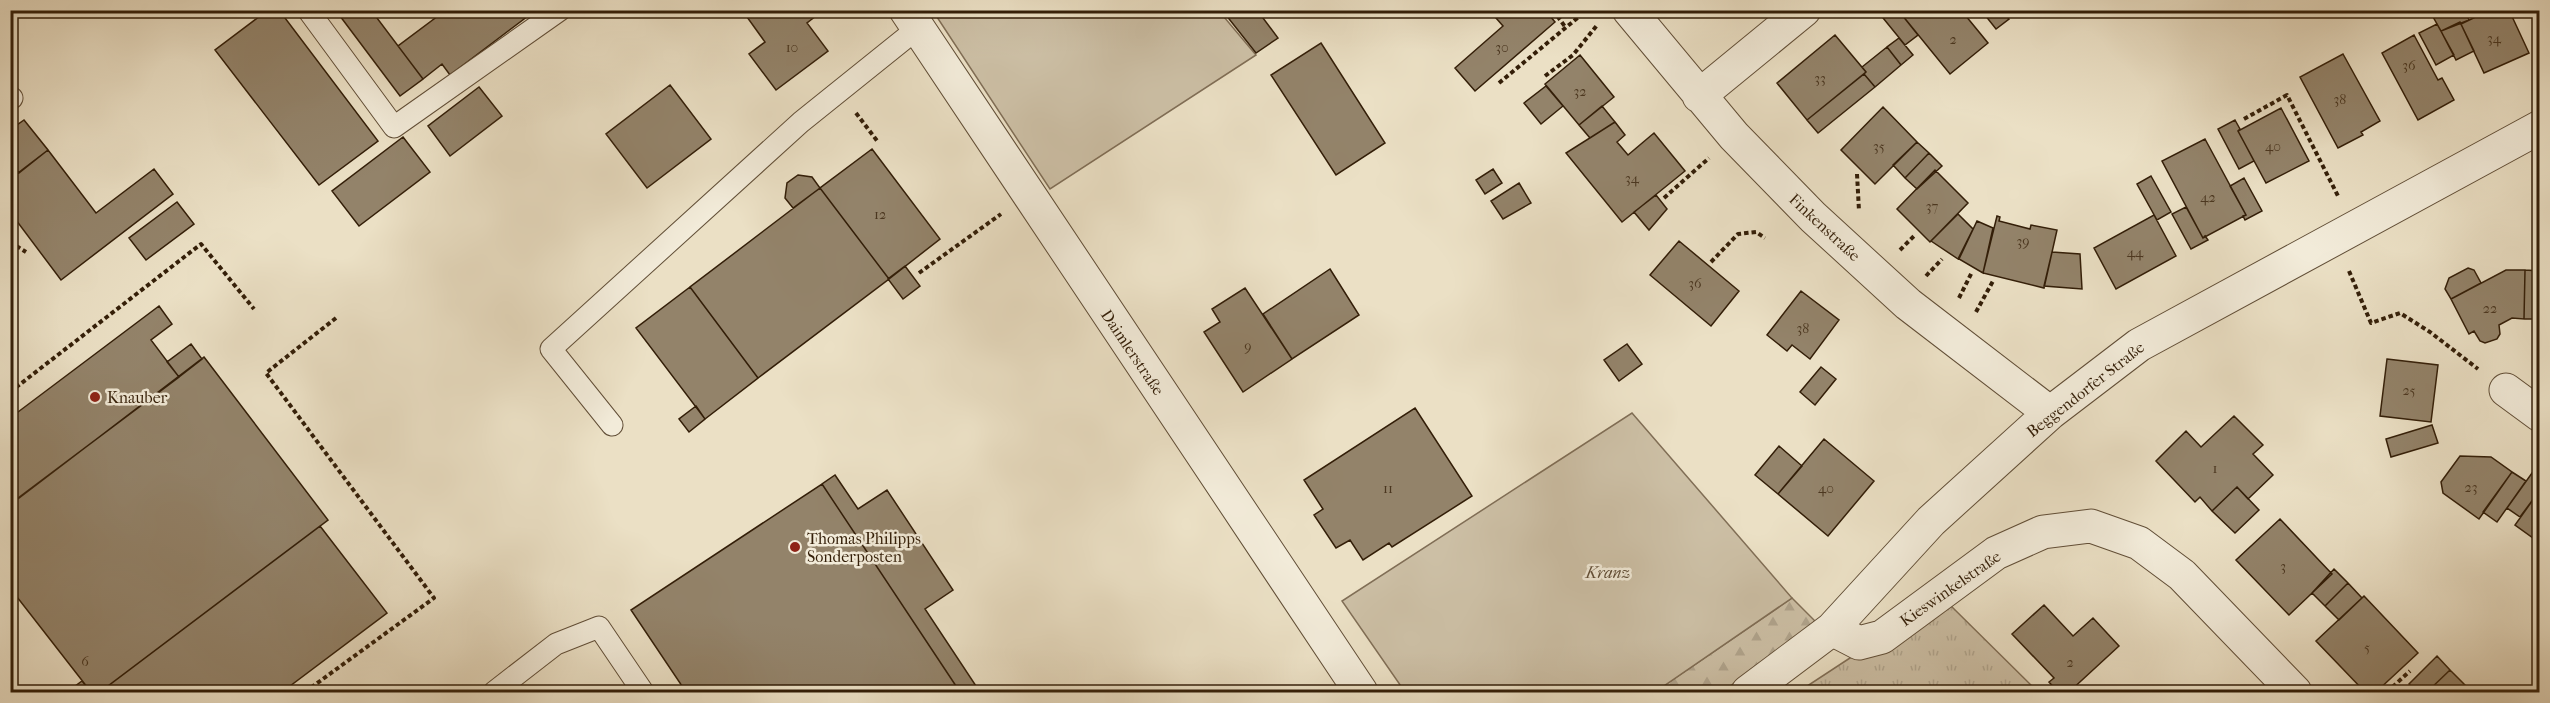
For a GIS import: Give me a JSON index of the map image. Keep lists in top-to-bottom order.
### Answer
{
  "streets": {
    "street": [
      "Finkenstraße",
      "Daimlerstraße",
      "Beggendorfer Straße",
      "Kieswinkelstraße"
    ]
  },
  "crossings": [
    ["Finkenstraße", "Beggendorfer Straße"],
    ["Beggendorfer Straße", "Kieswinkelstraße"]
  ],
  "parks": ["Kranz"],
  "places": ["Knauber", "Thomas Philipps Sonderposten"],
  "house_numbers": [
    "34",
    "2",
    "10",
    "30",
    "36",
    "33",
    "32",
    "38",
    "35",
    "40",
    "34",
    "42",
    "37",
    "12",
    "39",
    "44",
    "36",
    "22",
    "38",
    "9",
    "25",
    "1",
    "23",
    "11",
    "40",
    "3",
    "5",
    "6",
    "2"
  ]
}
